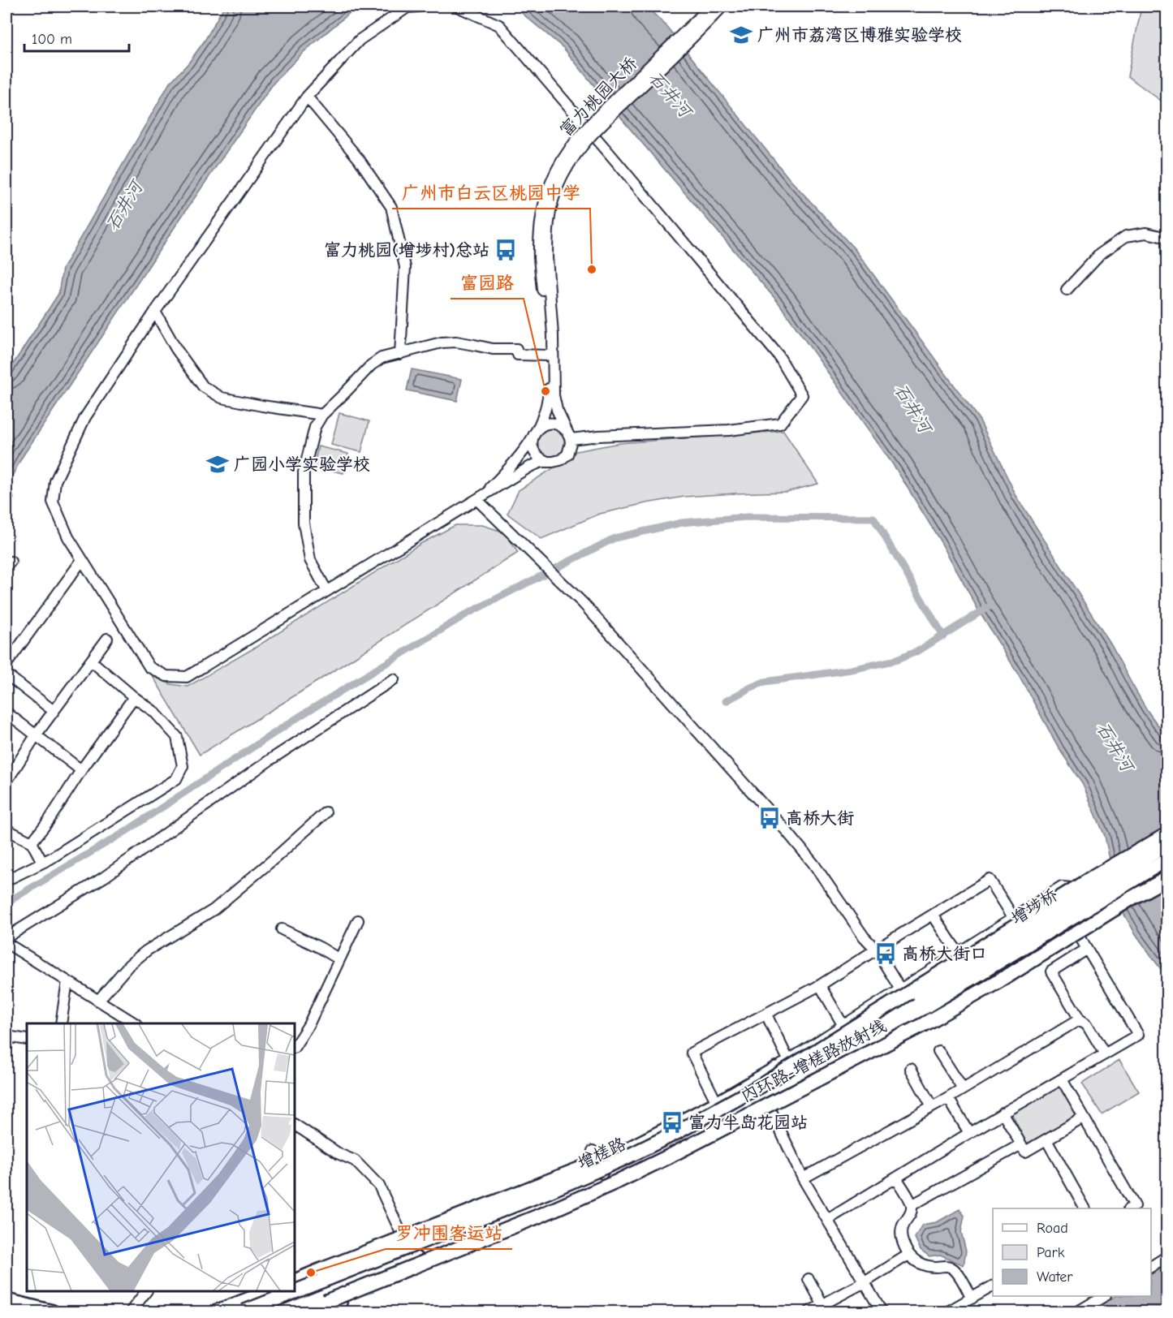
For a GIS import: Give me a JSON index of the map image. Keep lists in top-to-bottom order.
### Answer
{
  "streets": {
    "highway": ["内环路-增槎路放射线", "增槎路"],
    "main road": ["增埗桥"],
    "street": ["富力桃园大桥"]
  },
  "crossings": [
    ["增埗桥", "增槎路"],
    ["内环路-增槎路放射线", "增槎路"]
  ],
  "water": ["石井河"],
  "places": {
    "school or university": ["广州市荔湾区博雅实验学校", "广园小学实验学校"],
    "bus stop": [
      "富力桃园(增埗村)总站",
      "高桥大街",
      "高桥大街口",
      "富力半岛花园站"
    ],
    "other": ["广州市白云区桃园中学", "富园路", "罗冲围客运站"]
  },
  "legend": ["Road", "Park", "Water"],
  "scale_bar": "100 m"
}
